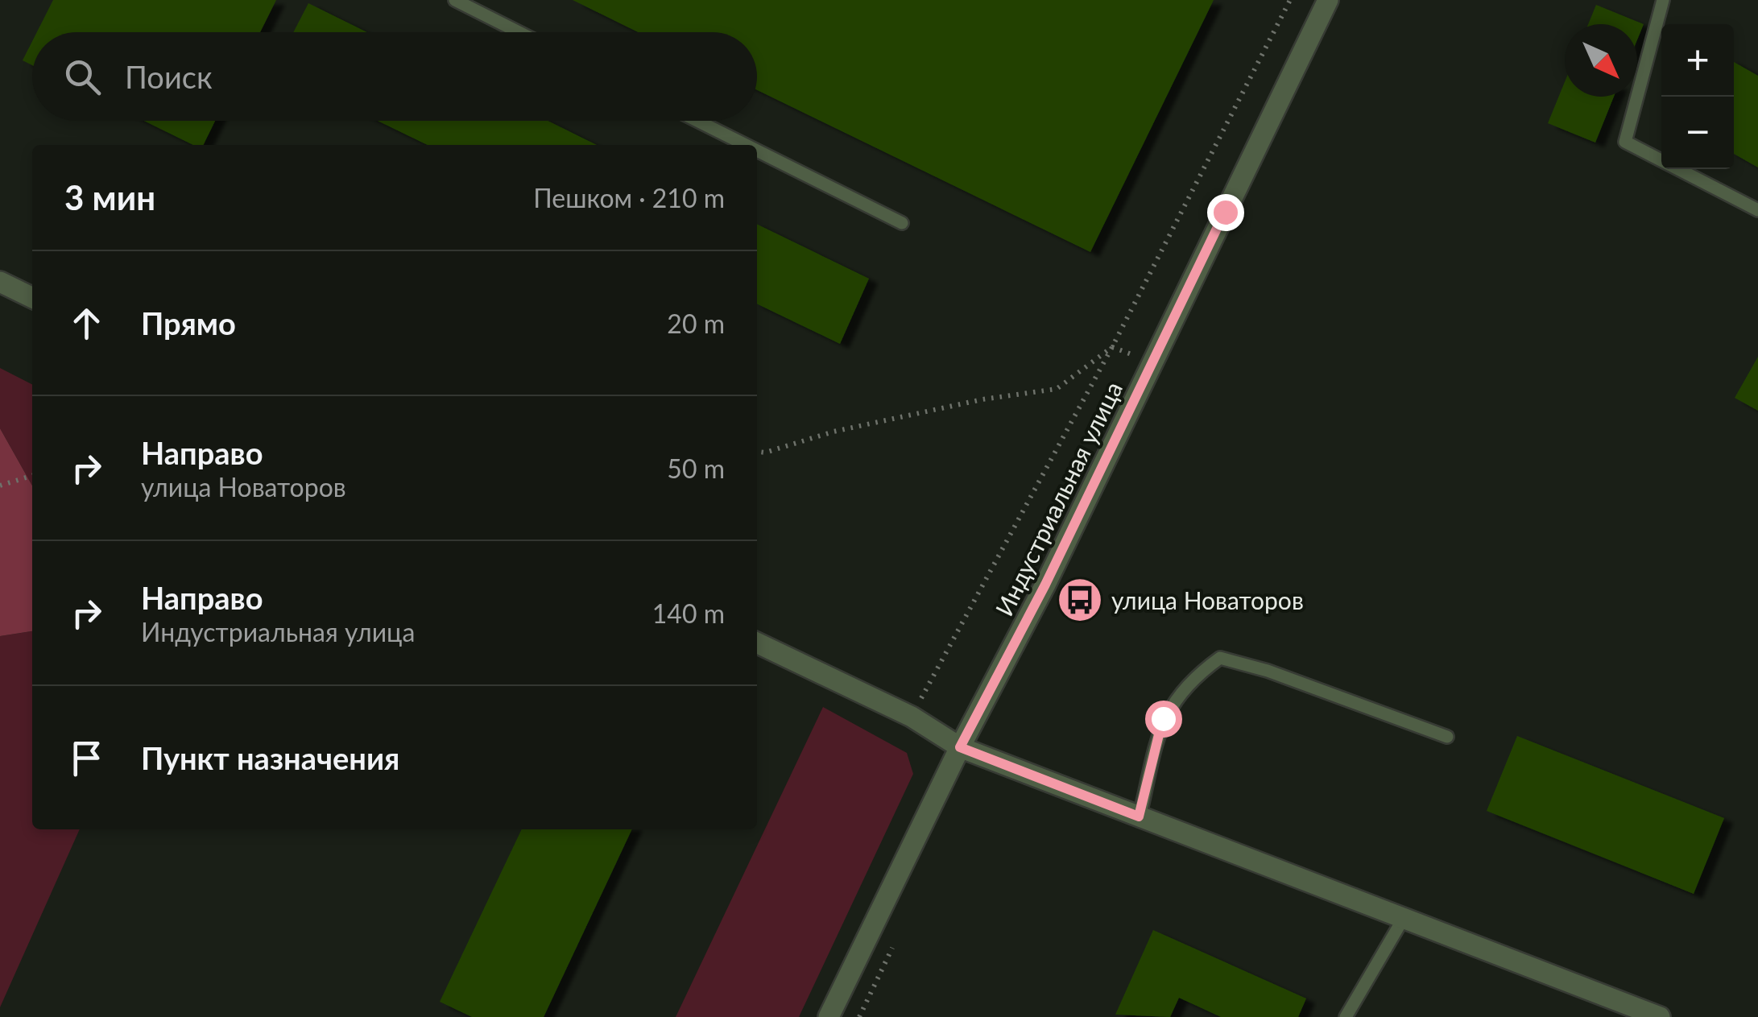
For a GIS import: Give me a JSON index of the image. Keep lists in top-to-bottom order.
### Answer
{
  "streets": {
    "street": ["Индустриальная улица"]
  },
  "places": {
    "bus stop": ["улица Новаторов"]
  },
  "north": "bottom right",
  "page": {
    "map_buttons": ["+", "−"],
    "search": "Поиск",
    "heading": ["3 мин", "Пешком · 210 m"],
    "list": [
      ["Прямо", "20 m"],
      ["Направо", "улица Новаторов", "50 m"],
      ["Направо", "Индустриальная улица", "140 m"],
      "Пункт назначения"
    ]
  }
}
